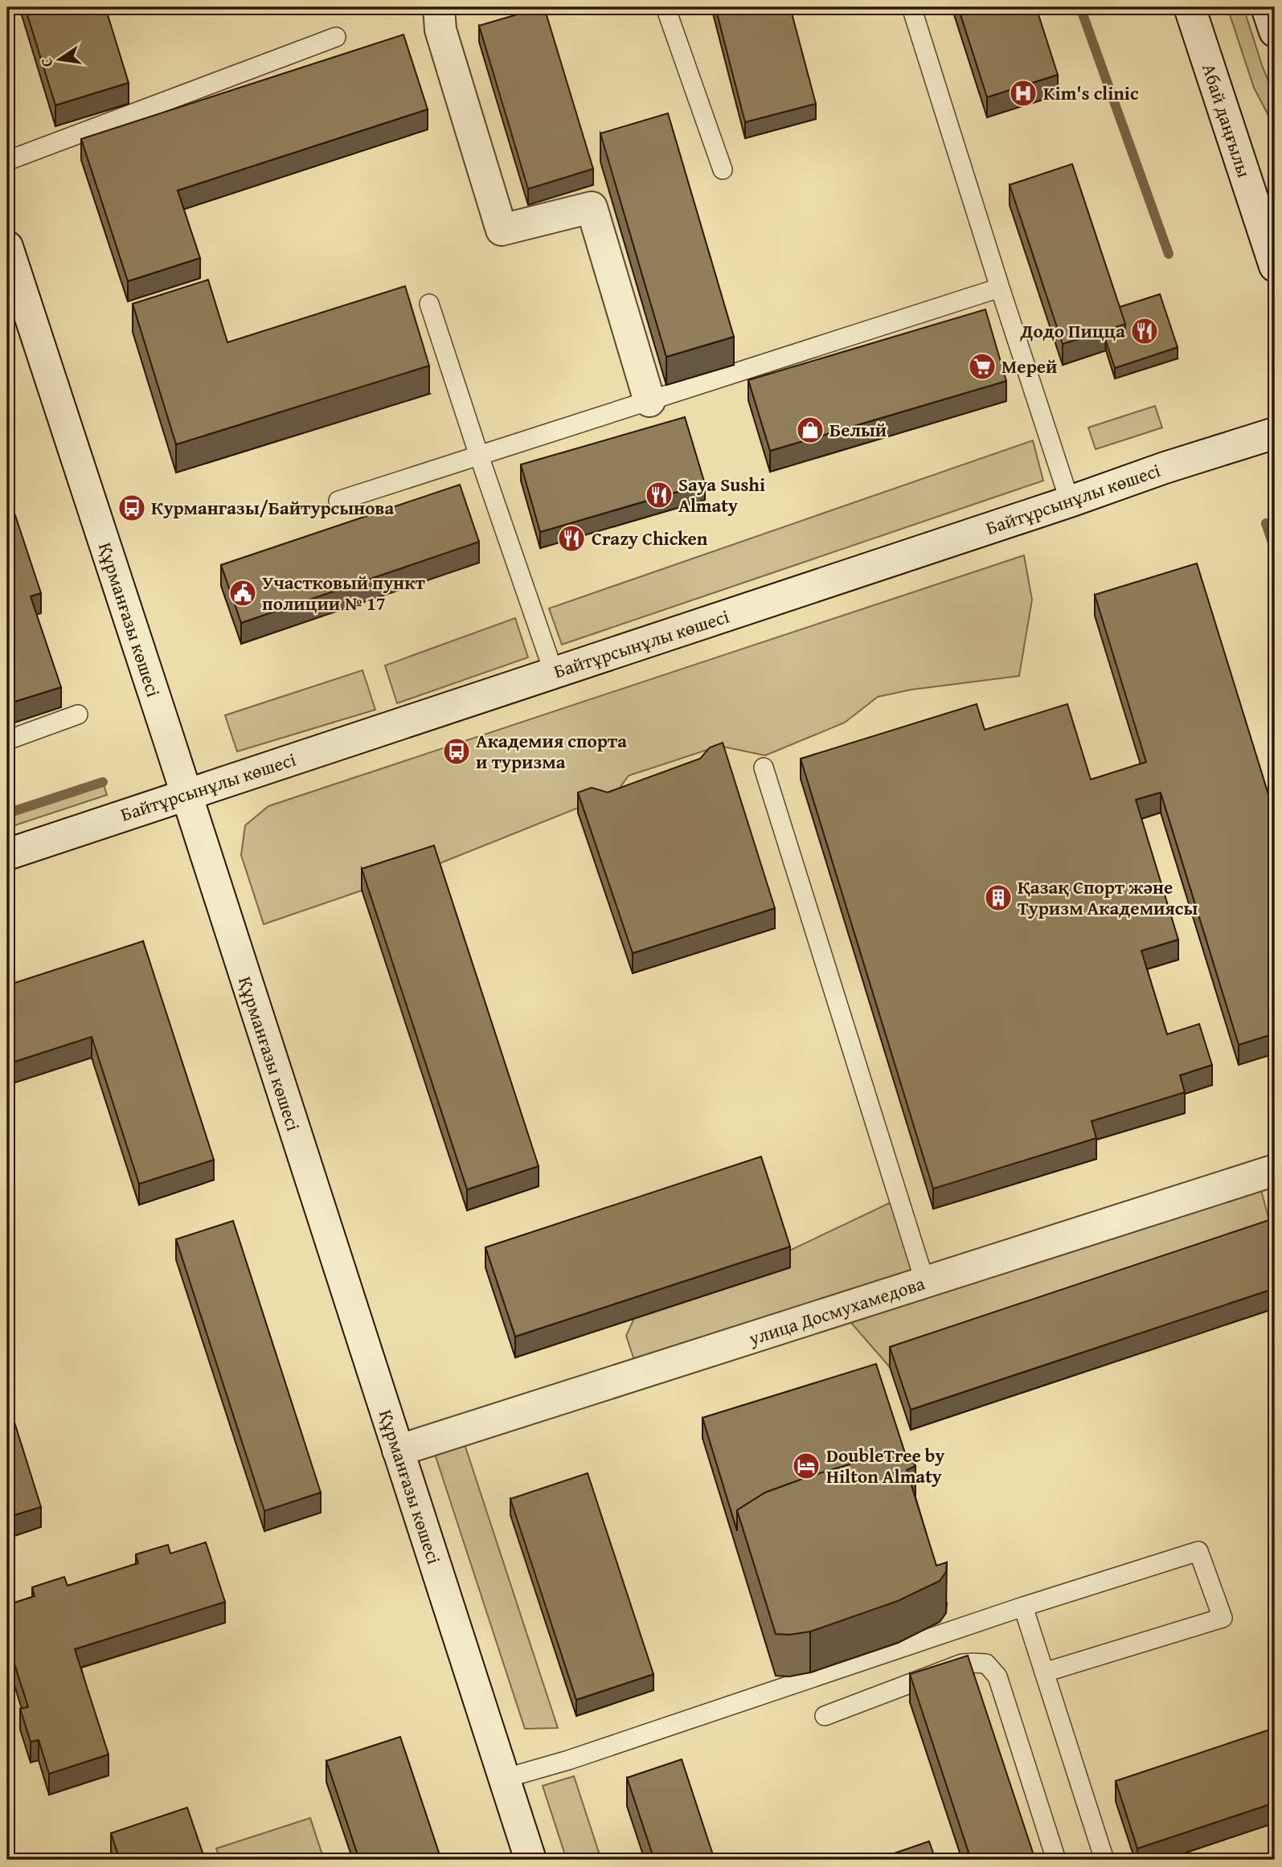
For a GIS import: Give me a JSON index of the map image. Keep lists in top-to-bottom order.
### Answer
{
  "streets": {
    "street": [
      "Абай даңғылы",
      "Байтұрсынұлы көшесі",
      "Құрманғазы көшесі",
      "улица Досмухамедова"
    ]
  },
  "crossings": [
    ["Байтұрсынұлы көшесі", "Құрманғазы көшесі"],
    ["Құрманғазы көшесі", "улица Досмухамедова"]
  ],
  "places": {
    "hospital": ["Kim's clinic"],
    "restaurant": ["Додо Пицца", "Saya Sushi Almaty", "Crazy Chicken"],
    "supermarket": ["Мерей"],
    "shop": ["Белый"],
    "bus stop": ["Курмангазы/Байтурсынова", "Академия спорта и туризма"],
    "public building": ["Участковый пункт полиции № 17"],
    "building": ["Қазақ Спорт және Туризм Академиясы"],
    "hotel": ["DoubleTree by Hilton Almaty"]
  },
  "north": "left"
}
